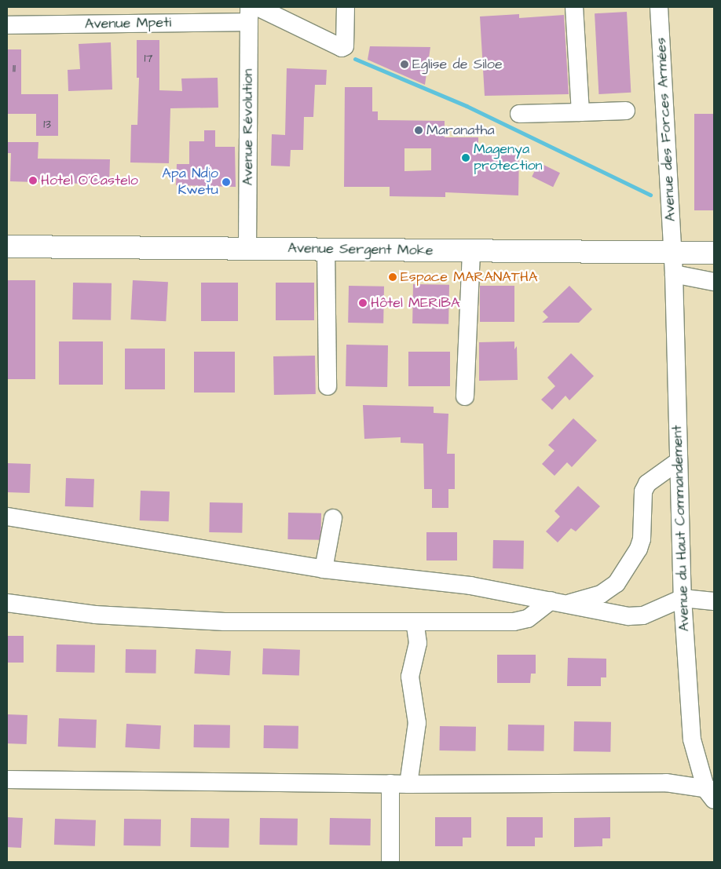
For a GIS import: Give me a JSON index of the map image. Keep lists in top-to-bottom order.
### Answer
{
  "streets": {
    "main road": ["Avenue Sergent Moke"],
    "street": [
      "Avenue Mpeti",
      "Avenue Révolution",
      "Avenue des Forces Armées",
      "Avenue du Haut Commandement"
    ]
  },
  "crossings": [
    ["Avenue Mpeti", "Avenue Révolution"],
    ["Avenue Révolution", "Avenue Sergent Moke"],
    ["Avenue des Forces Armées", "Avenue Sergent Moke"],
    ["Avenue des Forces Armées", "Avenue du Haut Commandement"],
    ["Avenue Sergent Moke", "Avenue du Haut Commandement"]
  ],
  "places": [
    "Eglise de Siloe",
    "Maranatha",
    "Magenya protection",
    "Hotel O'Castelo",
    "Apa Ndjo Kwetu",
    "Espace MARANATHA",
    "Hôtel MERIBA"
  ],
  "house_numbers": ["17", "11", "13"]
}
